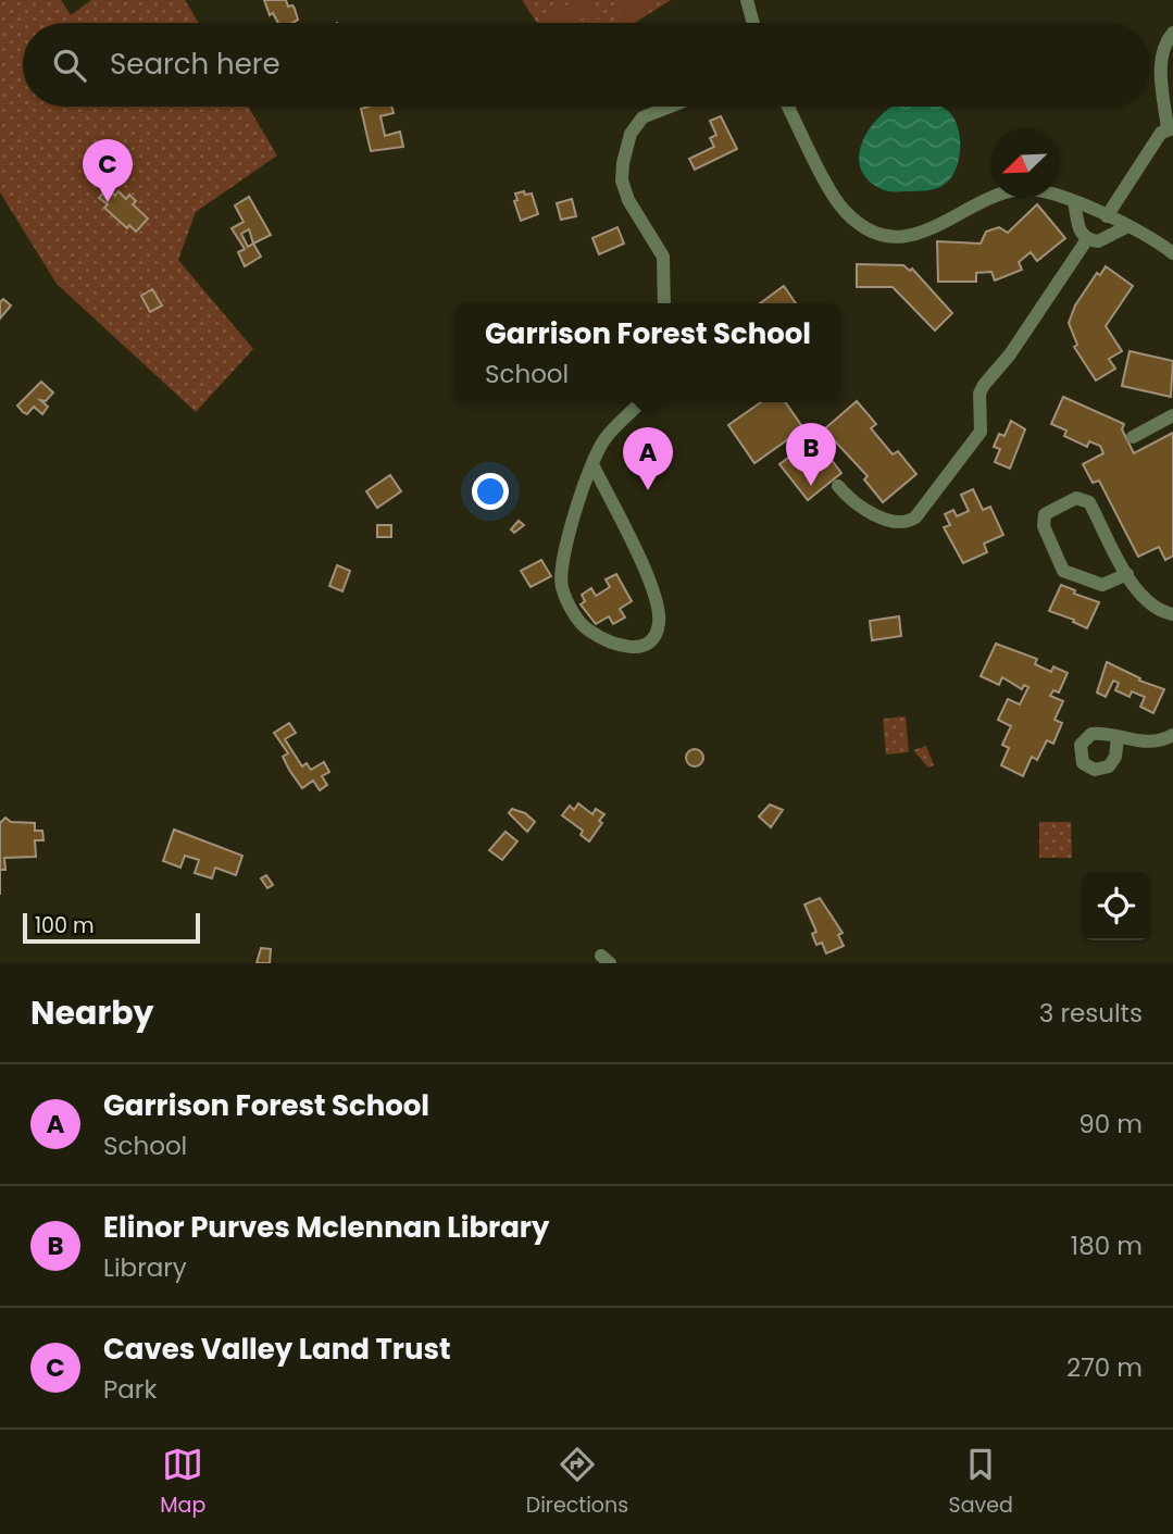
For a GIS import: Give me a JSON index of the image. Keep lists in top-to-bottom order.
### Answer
{
  "scale_bar": "100 m",
  "north": "bottom left",
  "page": {
    "search": "Search here",
    "pins": ["C", "B", "A"],
    "popup": ["Garrison Forest School", "School"],
    "scale": "100 m",
    "heading": ["Nearby", "3 results"],
    "list": [
      {
        "mark": "A",
        "name": "Garrison Forest School",
        "note": "School",
        "value": "90 m"
      },
      {
        "mark": "B",
        "name": "Elinor Purves Mclennan Library",
        "note": "Library",
        "value": "180 m"
      },
      {
        "mark": "C",
        "name": "Caves Valley Land Trust",
        "note": "Park",
        "value": "270 m"
      }
    ],
    "nav": ["Map", "Directions", "Saved"]
  }
}
